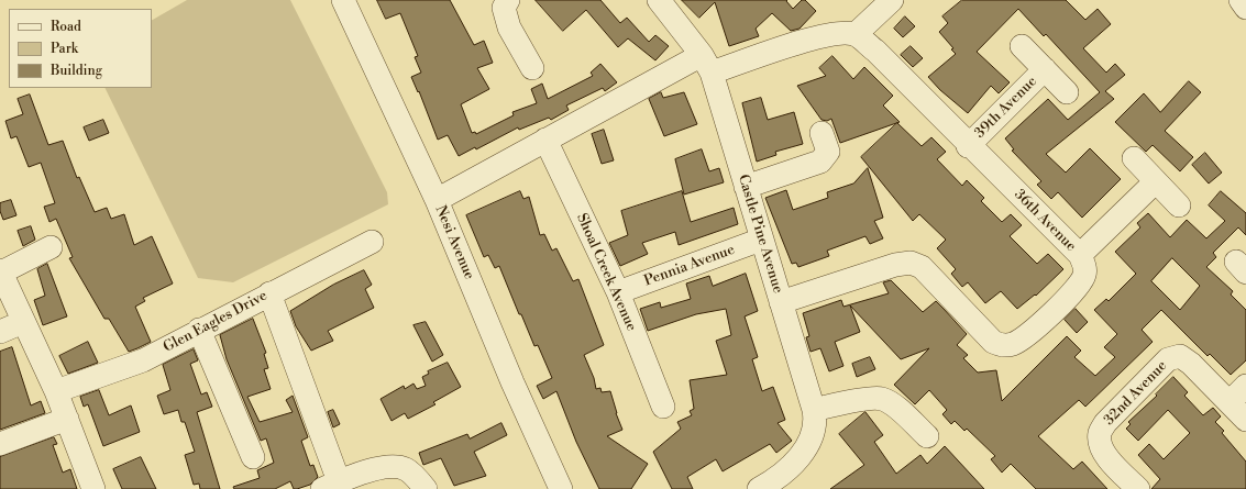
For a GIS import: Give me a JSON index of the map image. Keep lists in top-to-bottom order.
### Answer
{
  "streets": {
    "street": [
      "39th Avenue",
      "36th Avenue",
      "Castle Pine Avenue",
      "Nesi Avenue",
      "Pennia Avenue",
      "Shoal Creek Avenue",
      "Glen Eagles Drive",
      "32nd Avenue"
    ]
  },
  "crossings": [
    ["39th Avenue", "36th Avenue"],
    ["36th Avenue", "Castle Pine Avenue"],
    ["Castle Pine Avenue", "Pennia Avenue"],
    ["Pennia Avenue", "Shoal Creek Avenue"]
  ],
  "legend": ["Road", "Park", "Building"]
}
